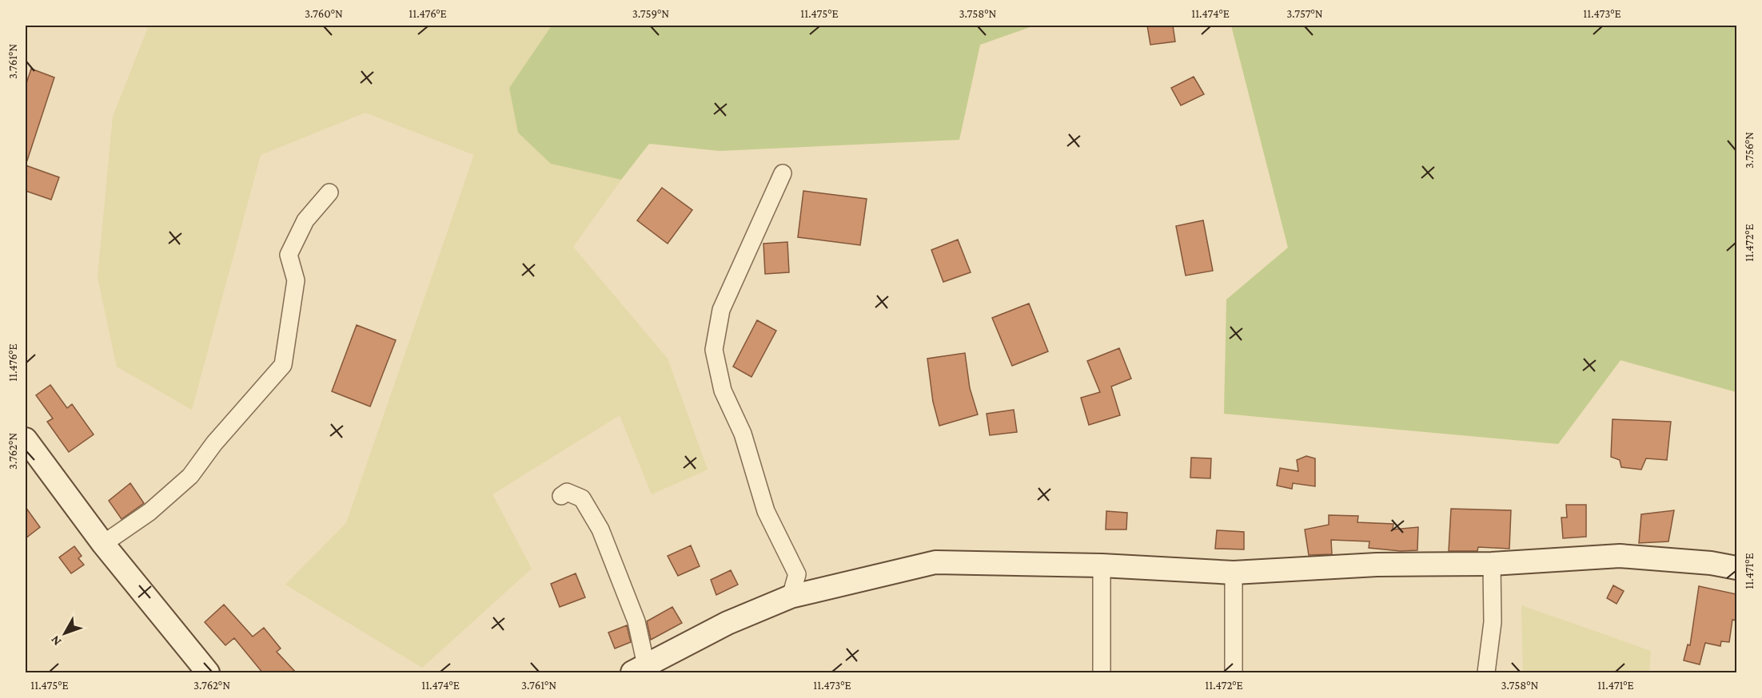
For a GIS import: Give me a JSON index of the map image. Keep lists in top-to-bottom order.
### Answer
{
  "north": "bottom left",
  "coordinates": [
    "3.760°N",
    "11.476°E",
    "3.759°N",
    "11.475°E",
    "3.758°N",
    "11.474°E",
    "3.757°N",
    "11.473°E",
    "3.761°N",
    "3.756°N",
    "11.472°E",
    "3.762°N",
    "11.471°E"
  ]
}
